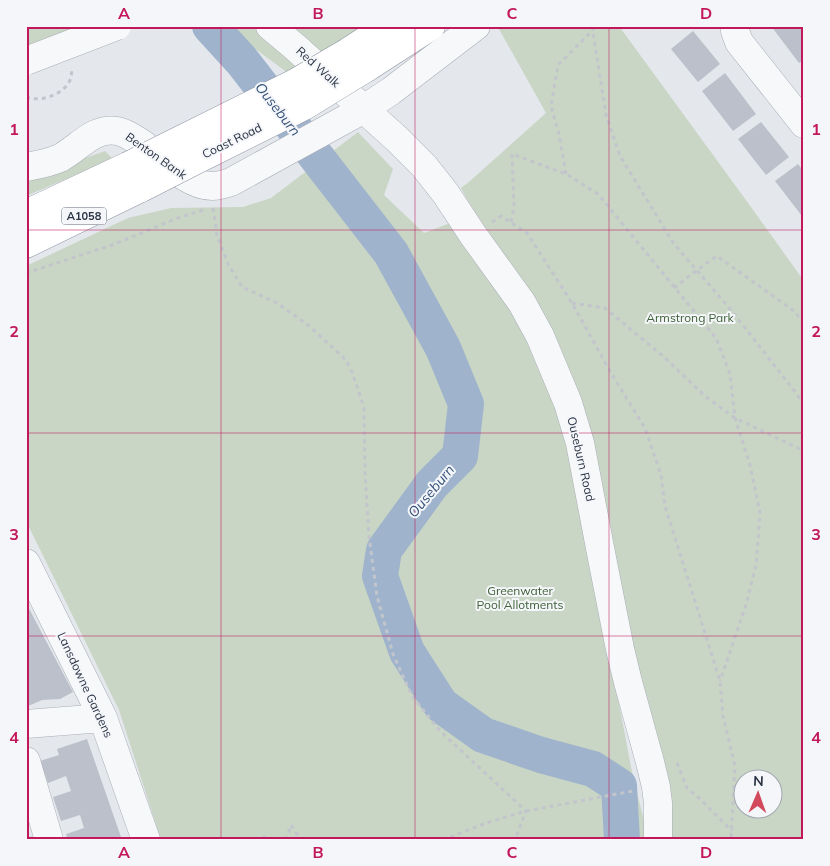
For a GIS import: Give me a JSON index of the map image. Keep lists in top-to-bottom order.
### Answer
{
  "streets": {
    "highway": ["Coast Road", "A1058"],
    "street": [
      "Red Walk",
      "Benton Bank",
      "Ouseburn Road",
      "Lansdowne Gardens"
    ]
  },
  "crossings": [
    ["Red Walk", "Benton Bank"],
    ["Red Walk", "Ouseburn Road"],
    ["Benton Bank", "Ouseburn Road"]
  ],
  "water": ["Ouseburn"],
  "parks": ["Armstrong Park", "Greenwater Pool Allotments"],
  "north": "top",
  "grid": {
    "columns": [
      "A",
      "B",
      "C",
      "D"
    ],
    "rows": [
      "1",
      "2",
      "3",
      "4"
    ]
  }
}
